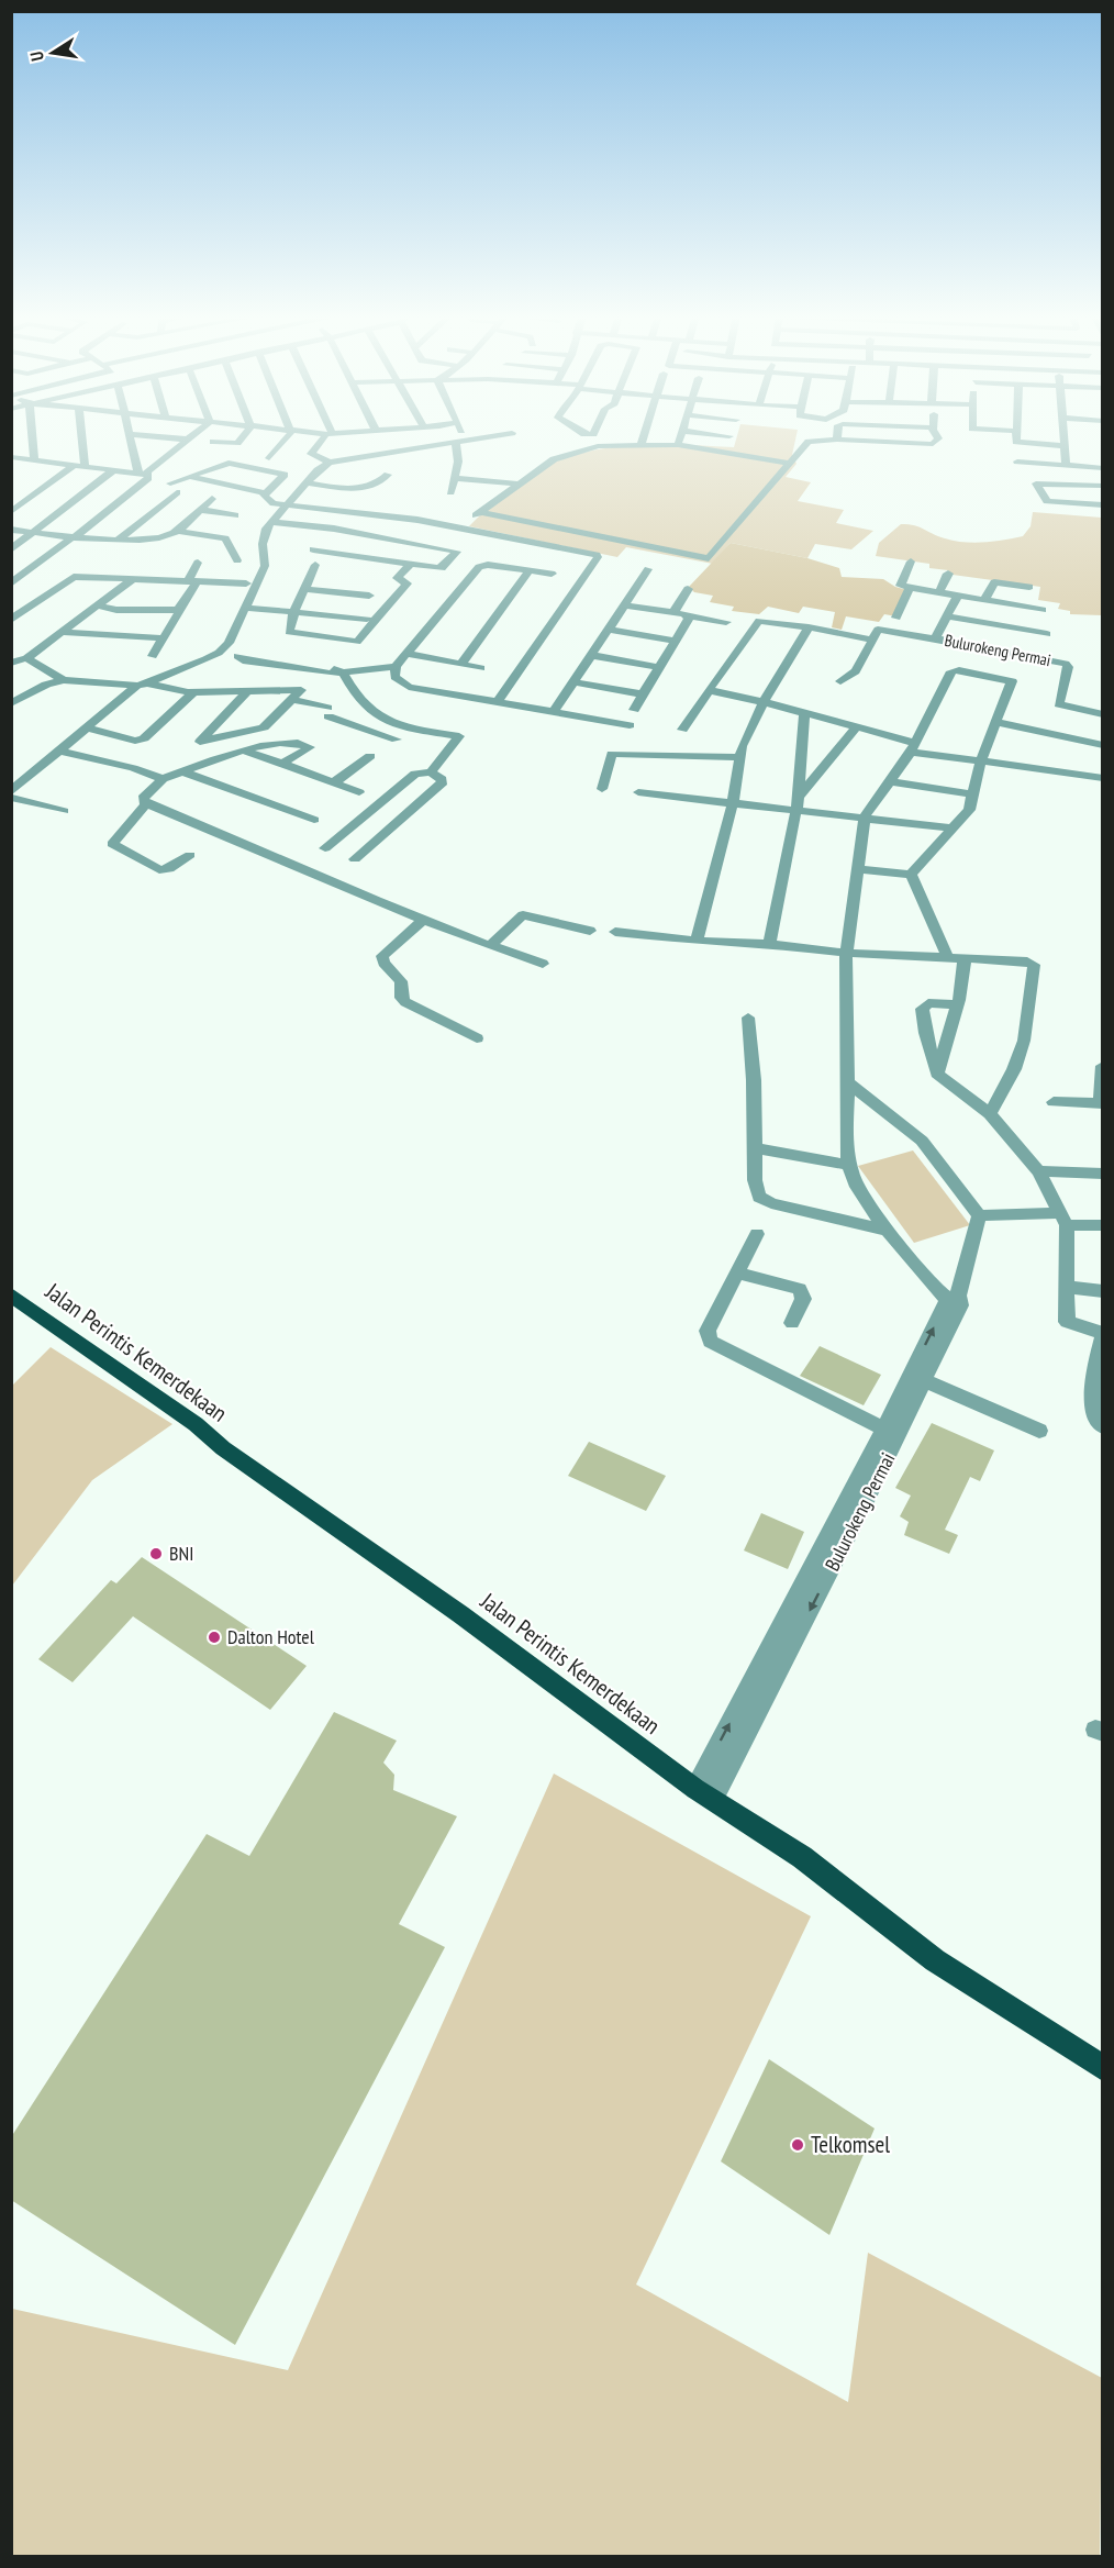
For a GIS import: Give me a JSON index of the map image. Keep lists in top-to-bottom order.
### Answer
{
  "streets": {
    "highway": ["Jalan Perintis Kemerdekaan"],
    "street": ["Bulurokeng Permai"]
  },
  "crossings": [
    ["Bulurokeng Permai", "Jalan Perintis Kemerdekaan"]
  ],
  "places": ["BNI", "Dalton Hotel", "Telkomsel"],
  "north": "left"
}
